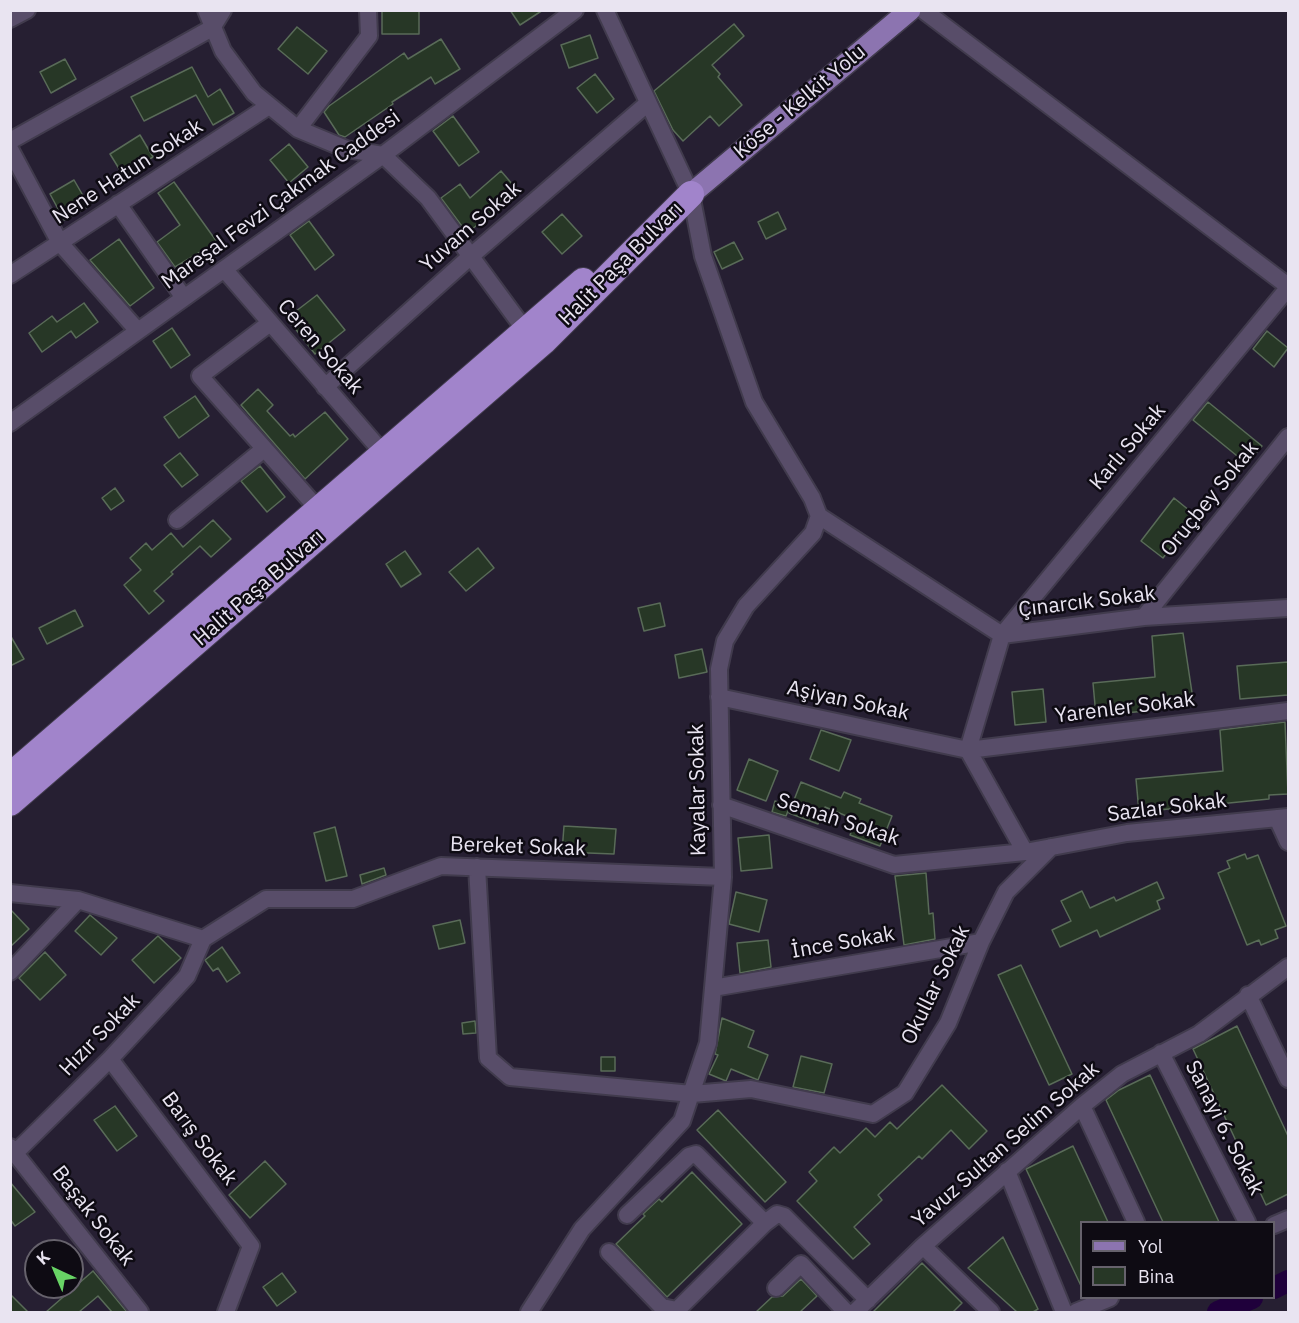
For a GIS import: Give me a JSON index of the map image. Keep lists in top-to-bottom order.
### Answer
{
  "streets": {
    "highway": ["Halit Paşa Bulvarı"],
    "main road": ["Köse - Kelkit Yolu"],
    "street": [
      "Nene Hatun Sokak",
      "Mareşal Fevzi Çakmak Caddesi",
      "Yuvam Sokak",
      "Ceren Sokak",
      "Karlı Sokak",
      "Oruçbey Sokak",
      "Çınarcık Sokak",
      "Aşiyan Sokak",
      "Yarenler Sokak",
      "Kayalar Sokak",
      "Sazlar Sokak",
      "Semah Sokak",
      "Bereket Sokak",
      "İnce Sokak",
      "Okullar Sokak",
      "Hızır Sokak",
      "Sanayi 6. Sokak",
      "Barış Sokak",
      "Yavuz Sultan Selim Sokak",
      "Başak Sokak"
    ]
  },
  "crossings": [
    ["Köse - Kelkit Yolu", "Halit Paşa Bulvarı"],
    ["Mareşal Fevzi Çakmak Caddesi", "Ceren Sokak"],
    ["Yuvam Sokak", "Ceren Sokak"],
    ["Halit Paşa Bulvarı", "Ceren Sokak"],
    ["Karlı Sokak", "Çınarcık Sokak"],
    ["Oruçbey Sokak", "Çınarcık Sokak"],
    ["Çınarcık Sokak", "Kayalar Sokak"],
    ["Aşiyan Sokak", "Yarenler Sokak"],
    ["Aşiyan Sokak", "Kayalar Sokak"],
    ["Kayalar Sokak", "Semah Sokak"],
    ["Kayalar Sokak", "Bereket Sokak"],
    ["Kayalar Sokak", "İnce Sokak"],
    ["Kayalar Sokak", "Okullar Sokak"],
    ["Sazlar Sokak", "Semah Sokak"],
    ["Sazlar Sokak", "Okullar Sokak"],
    ["Semah Sokak", "Okullar Sokak"],
    ["Bereket Sokak", "Okullar Sokak"],
    ["Bereket Sokak", "Hızır Sokak"],
    ["İnce Sokak", "Okullar Sokak"],
    ["Hızır Sokak", "Barış Sokak"],
    ["Hızır Sokak", "Başak Sokak"],
    ["Sanayi 6. Sokak", "Yavuz Sultan Selim Sokak"]
  ],
  "legend": ["Yol", "Bina"],
  "north": "top left"
}
